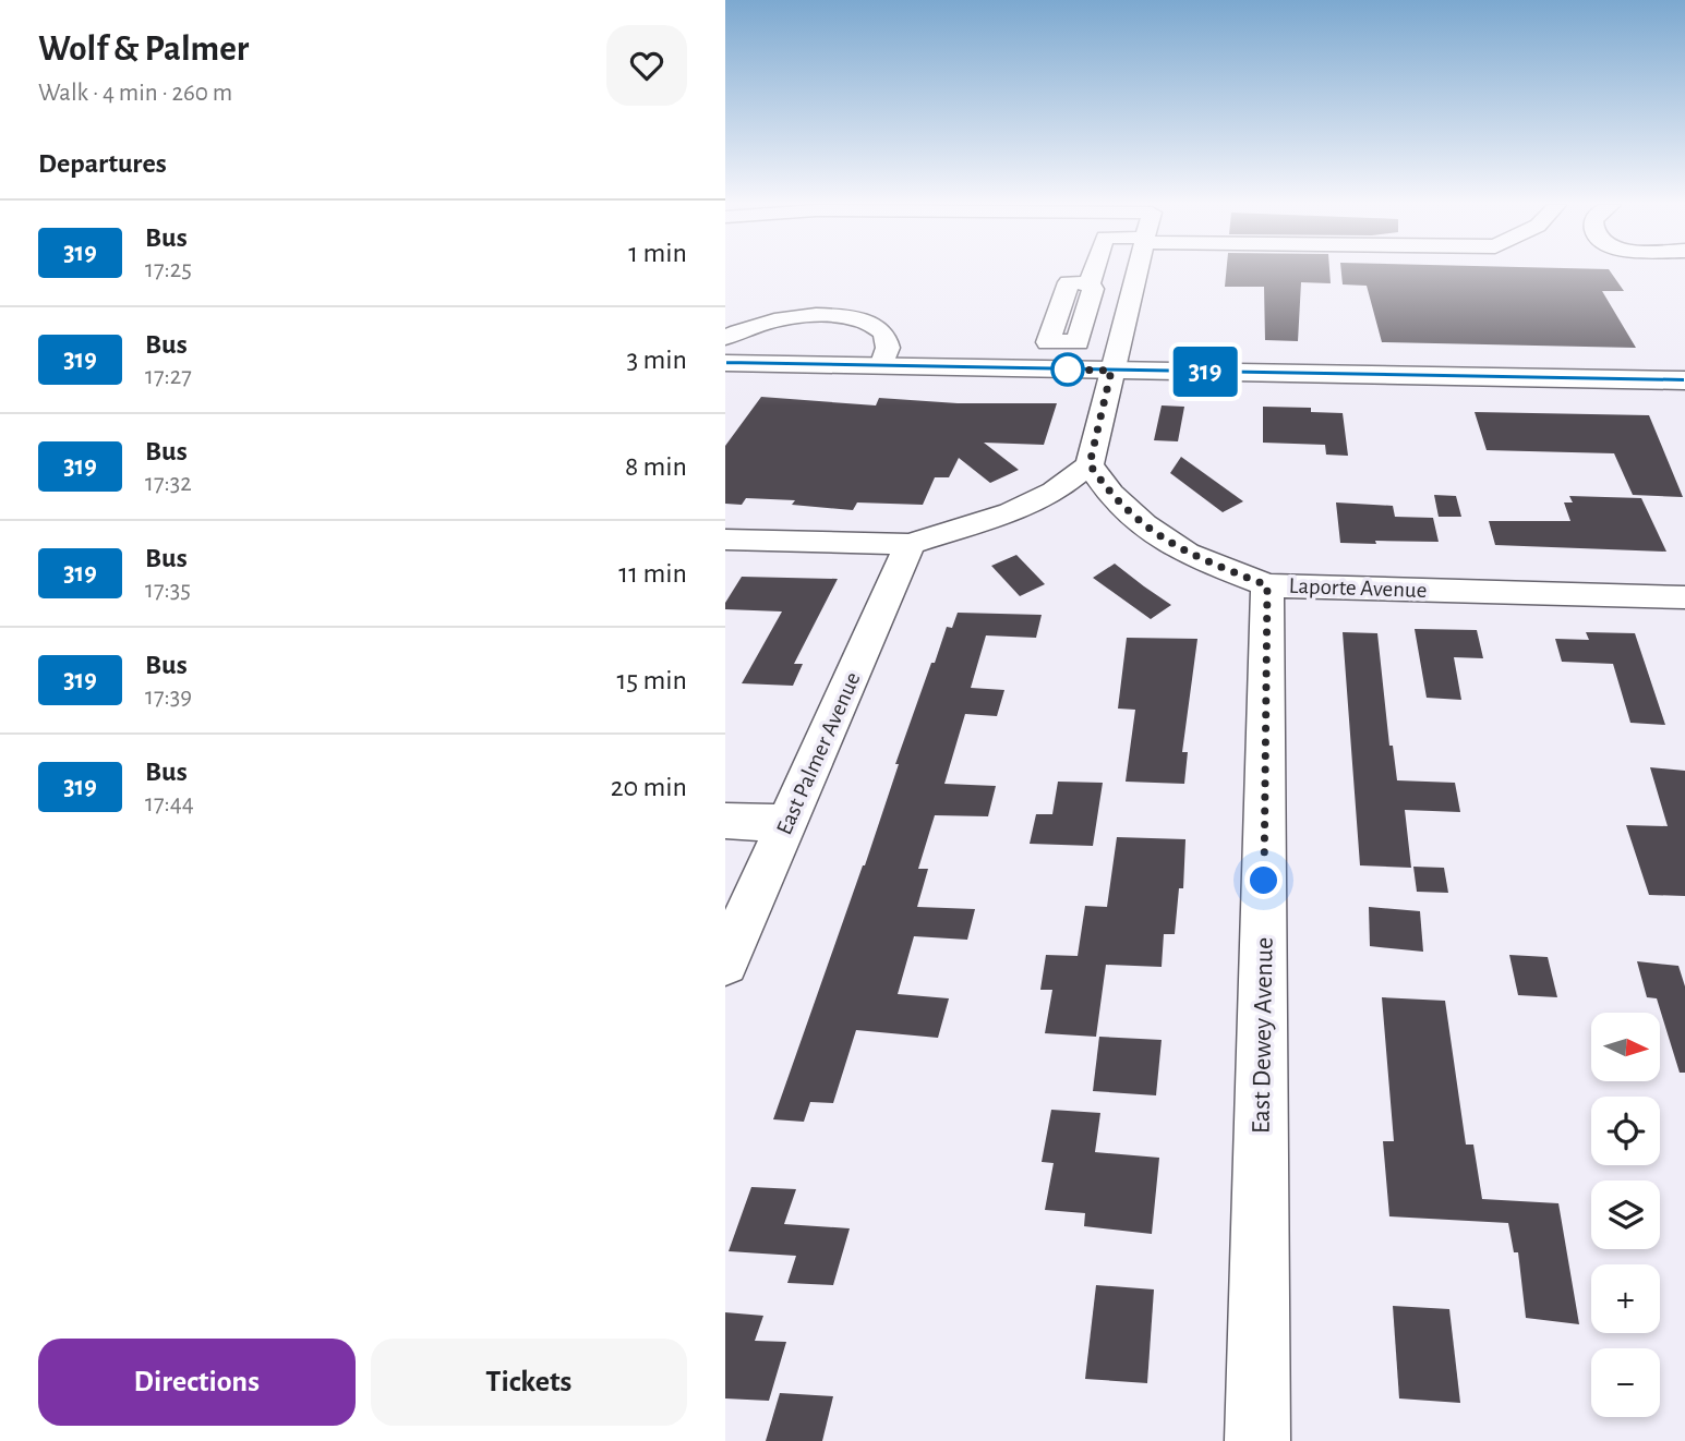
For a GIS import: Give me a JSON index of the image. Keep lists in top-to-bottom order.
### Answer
{
  "streets": {
    "street": ["Laporte Avenue", "East Palmer Avenue", "East Dewey Avenue"]
  },
  "crossings": [
    ["Laporte Avenue", "East Dewey Avenue"]
  ],
  "lines": ["bus line 319"],
  "north": "right",
  "page": {
    "heading": [
      ["Wolf & Palmer", "Walk · 4 min · 260 m"],
      "Departures"
    ],
    "on_map": "319",
    "list": [
      {
        "mark": "319",
        "name": "Bus",
        "note": "17:25",
        "value": "1 min"
      },
      {
        "mark": "319",
        "name": "Bus",
        "note": "17:27",
        "value": "3 min"
      },
      {
        "mark": "319",
        "name": "Bus",
        "note": "17:32",
        "value": "8 min"
      },
      {
        "mark": "319",
        "name": "Bus",
        "note": "17:35",
        "value": "11 min"
      },
      {
        "mark": "319",
        "name": "Bus",
        "note": "17:39",
        "value": "15 min"
      },
      {
        "mark": "319",
        "name": "Bus",
        "note": "17:44",
        "value": "20 min"
      }
    ],
    "map_buttons": ["+", "−"],
    "buttons": ["Directions", "Tickets"]
  }
}
